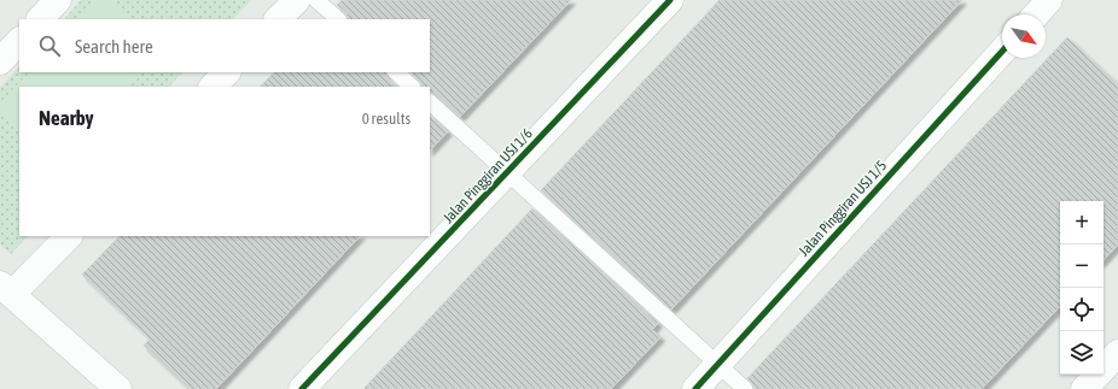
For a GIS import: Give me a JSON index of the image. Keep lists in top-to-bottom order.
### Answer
{
  "streets": {
    "street": ["Jalan Pinggiran USJ 1/6", "Jalan Pinggiran USJ 1/5"]
  },
  "north": "bottom right",
  "page": {
    "search": "Search here",
    "heading": ["Nearby", "0 results"],
    "map_buttons": ["+", "−"]
  }
}
